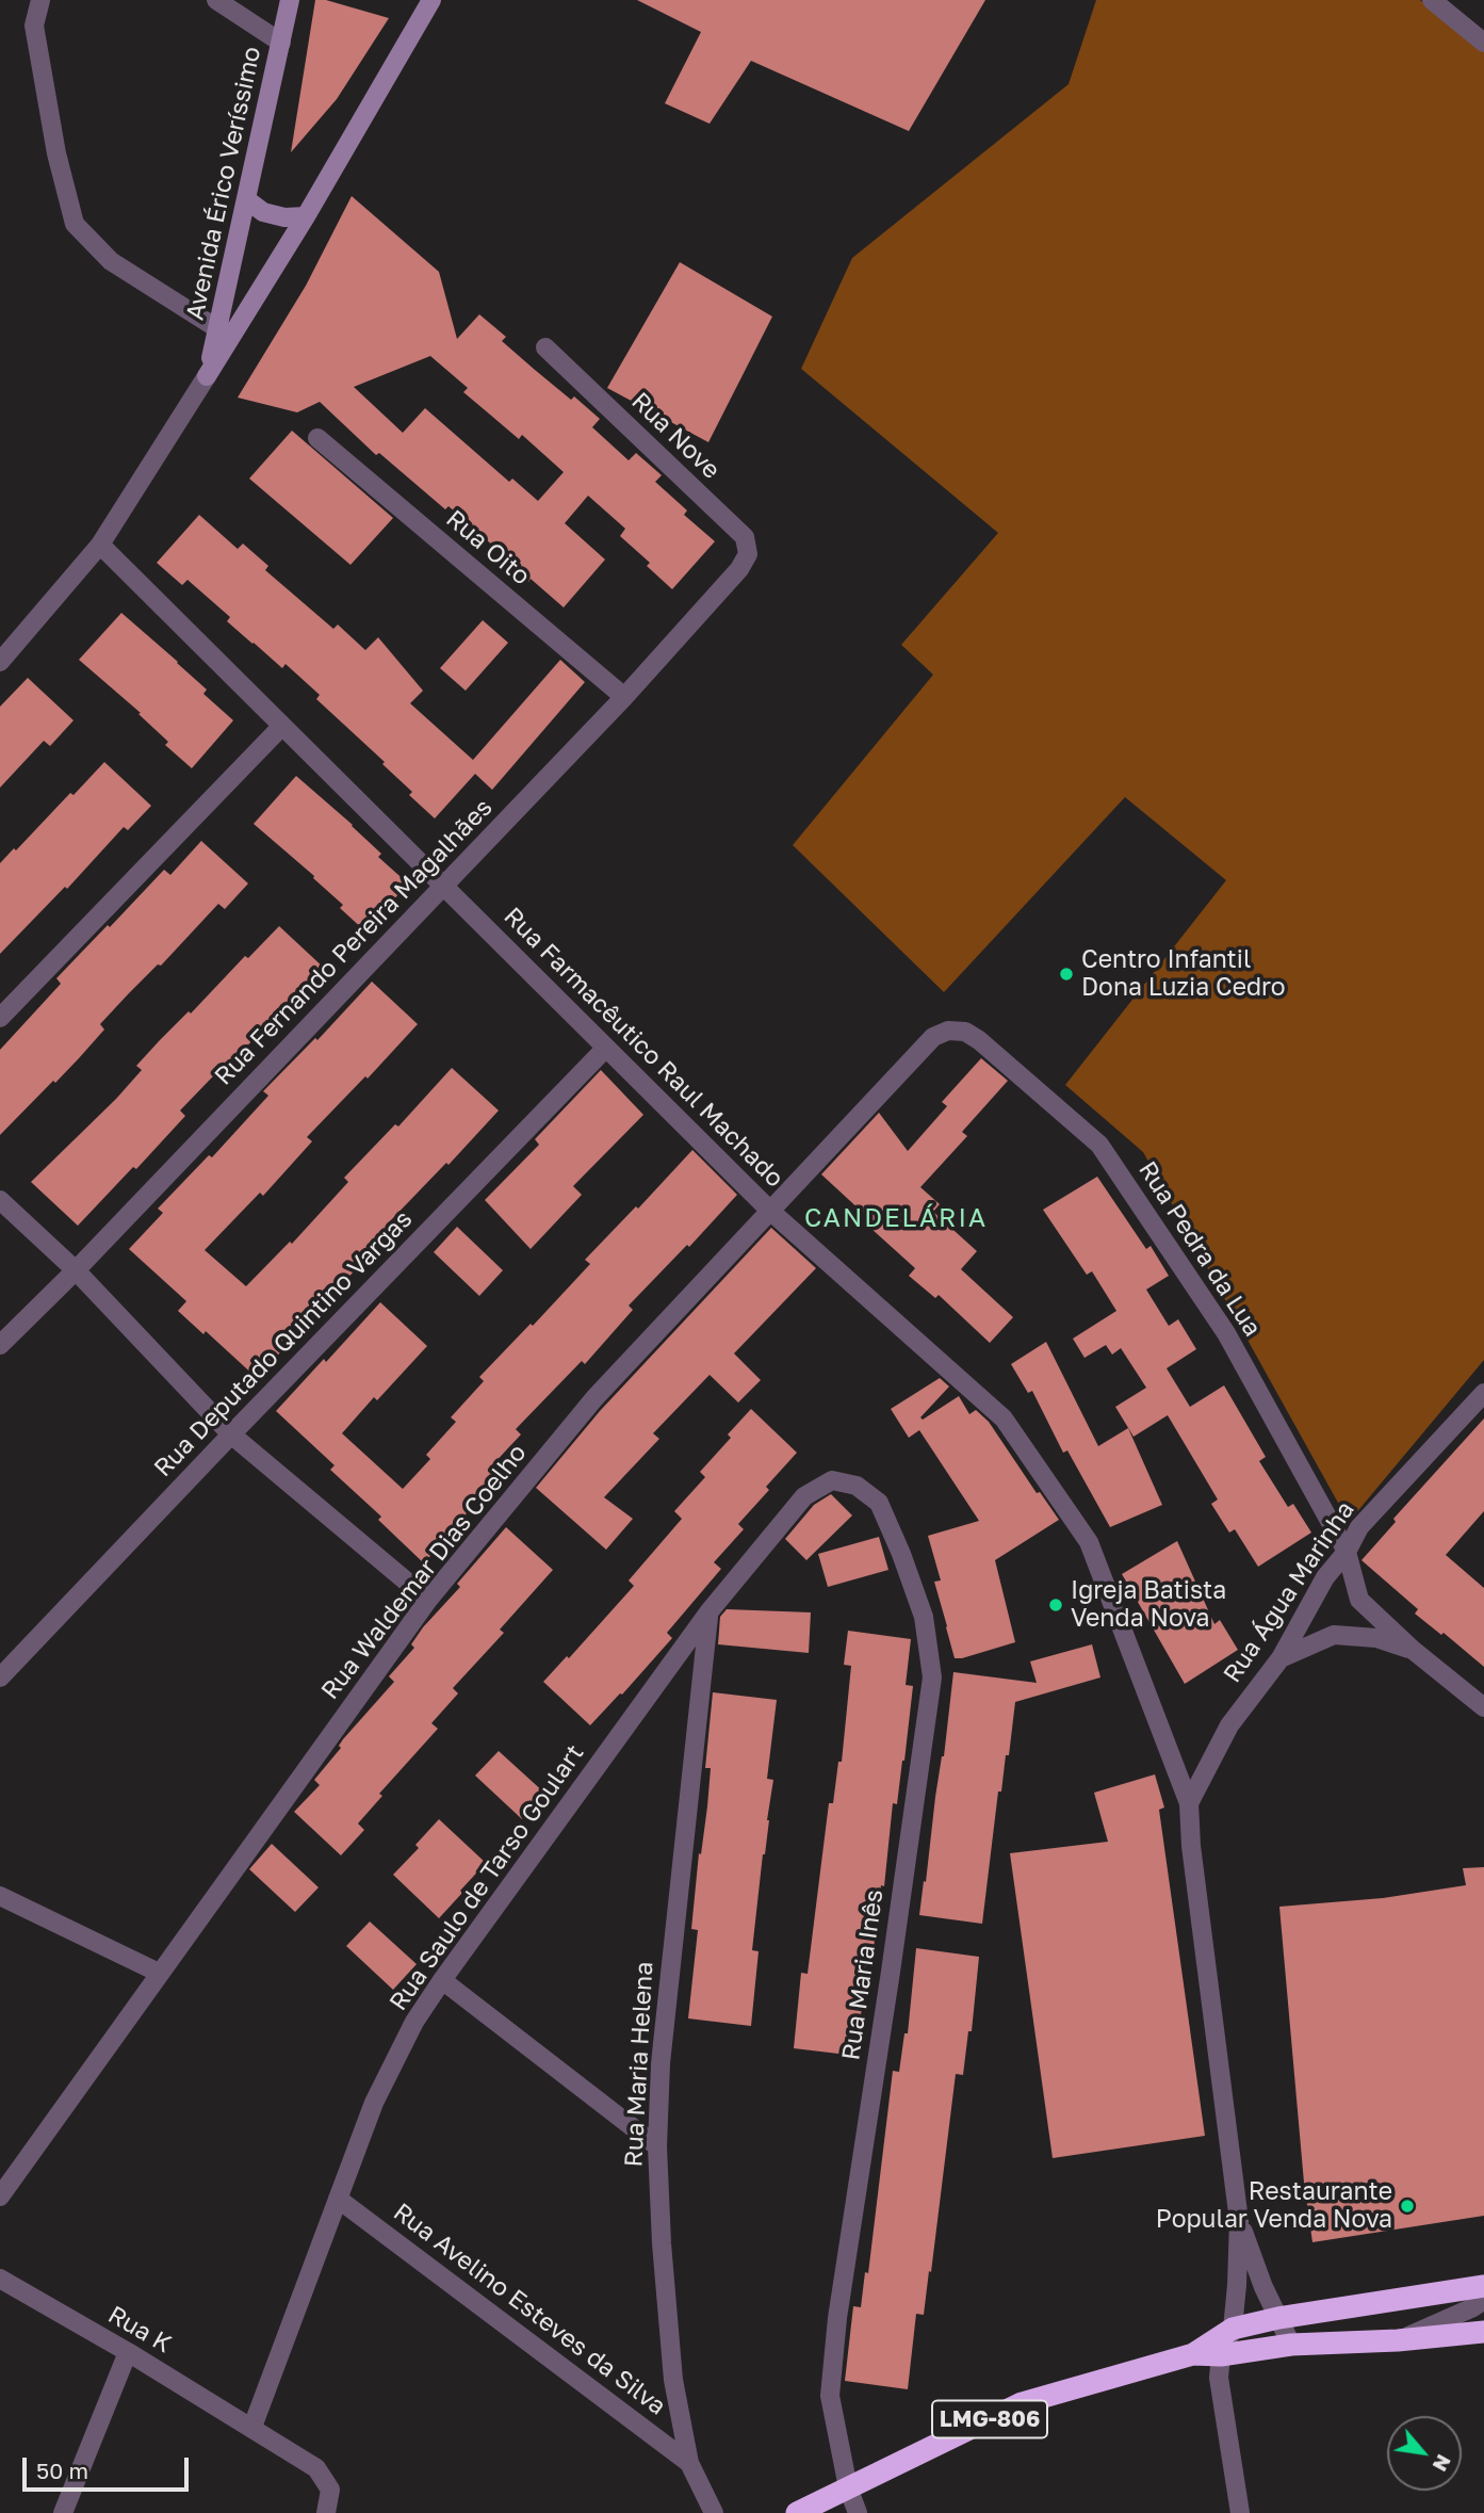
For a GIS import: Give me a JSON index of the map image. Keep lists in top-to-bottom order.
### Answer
{
  "streets": {
    "highway": ["LMG-806"],
    "street": [
      "Avenida Érico Veríssimo",
      "Rua Nove",
      "Rua Oito",
      "Rua Fernando Pereira Magalhães",
      "Rua Farmacêutico Raul Machado",
      "Rua Pedra da Lua",
      "Rua Deputado Quintino Vargas",
      "Rua Waldemar Dias Coelho",
      "Rua Água Marinha",
      "Rua Saulo de Tarso Goulart",
      "Rua Maria Inês",
      "Rua Maria Helena",
      "Rua Avelino Esteves da Silva",
      "Rua K"
    ]
  },
  "crossings": [
    ["Rua Nove", "Rua Fernando Pereira Magalhães"],
    ["Rua Oito", "Rua Fernando Pereira Magalhães"],
    ["Rua Fernando Pereira Magalhães", "Rua Farmacêutico Raul Machado"],
    ["Rua Farmacêutico Raul Machado", "Rua Deputado Quintino Vargas"],
    ["Rua Farmacêutico Raul Machado", "Rua Waldemar Dias Coelho"],
    ["Rua Farmacêutico Raul Machado", "Rua Água Marinha"],
    ["Rua Farmacêutico Raul Machado", "LMG-806"],
    ["Rua Pedra da Lua", "Rua Waldemar Dias Coelho"],
    ["Rua Pedra da Lua", "Rua Água Marinha"],
    ["Rua Saulo de Tarso Goulart", "Rua Maria Inês"],
    ["Rua Saulo de Tarso Goulart", "Rua Maria Helena"],
    ["Rua Saulo de Tarso Goulart", "Rua Avelino Esteves da Silva"],
    ["Rua Saulo de Tarso Goulart", "Rua K"],
    ["Rua Maria Inês", "LMG-806"],
    ["Rua Maria Helena", "Rua Avelino Esteves da Silva"]
  ],
  "districts": ["CANDELÁRIA"],
  "places": ["Centro Infantil Dona Luzia Cedro", "Igreja Batista Venda Nova", "Restaurante Popular Venda Nova"],
  "scale_bar": "50 m",
  "north": "bottom right"
}
